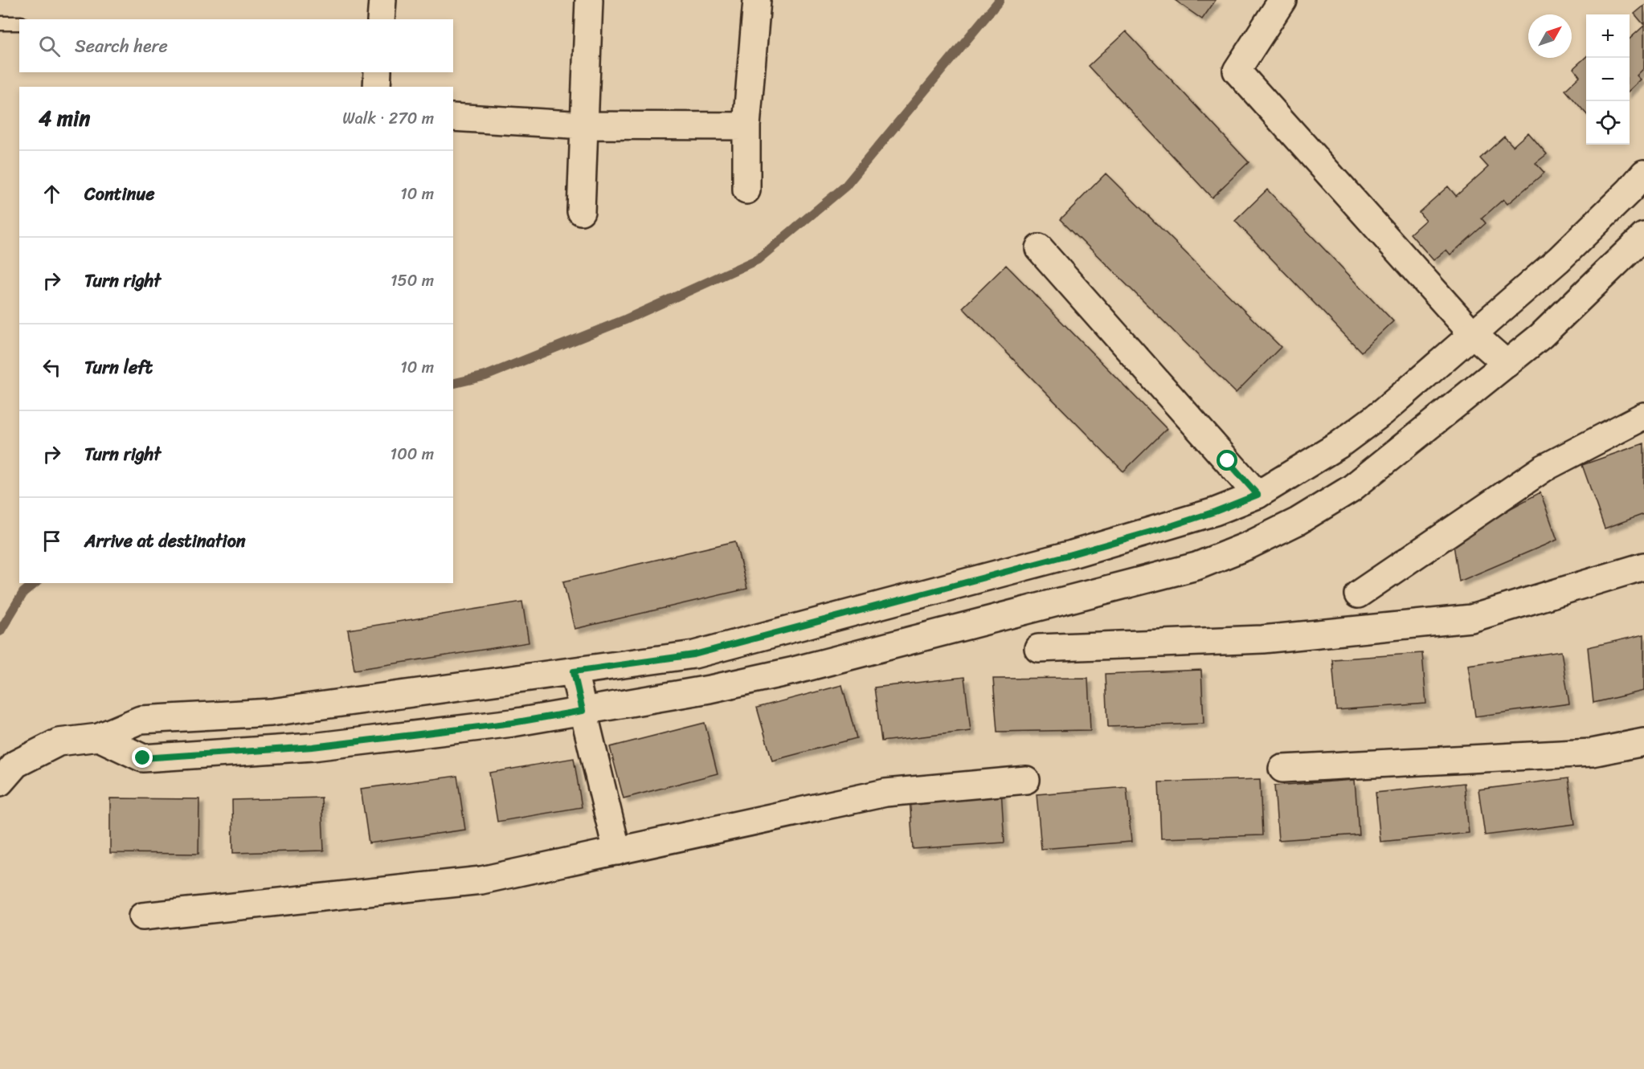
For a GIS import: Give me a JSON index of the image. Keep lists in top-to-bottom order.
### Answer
{
  "north": "top right",
  "page": {
    "map_buttons": ["+", "−"],
    "search": "Search here",
    "heading": ["4 min", "Walk · 270 m"],
    "list": [
      ["Continue", "10 m"],
      ["Turn right", "150 m"],
      ["Turn left", "10 m"],
      ["Turn right", "100 m"],
      "Arrive at destination"
    ]
  }
}
